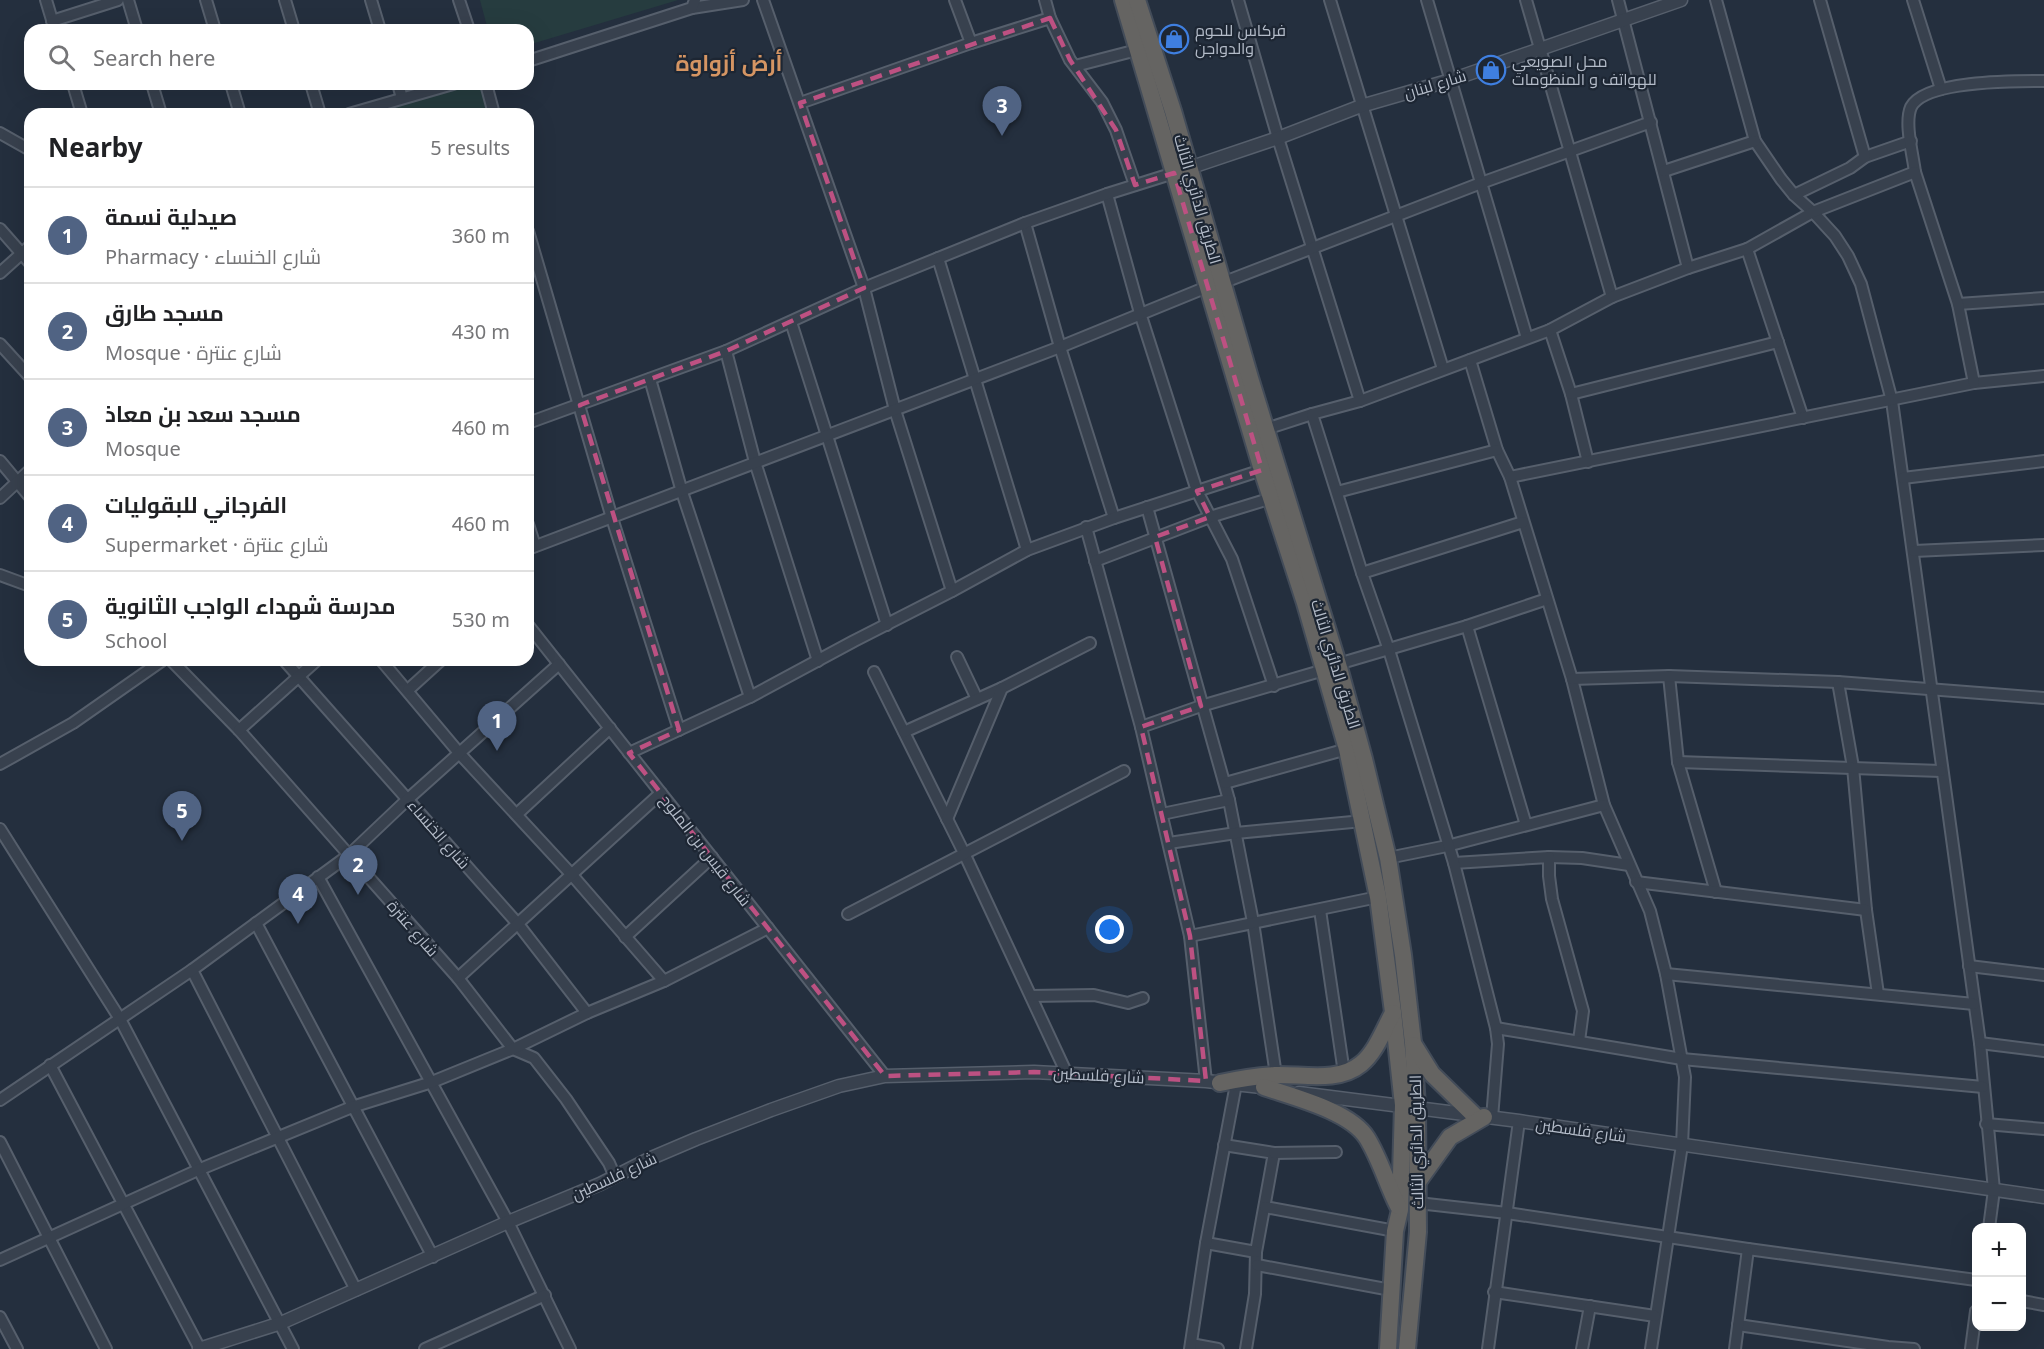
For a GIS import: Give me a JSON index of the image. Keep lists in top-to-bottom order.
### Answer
{
  "streets": {
    "highway": ["الطريق الدائري الثالث"],
    "street": [
      "شارع لبنان",
      "شارع الخنساء",
      "شارع قيس بن الملوح",
      "شارع عنترة",
      "شارع فلسطين"
    ]
  },
  "crossings": [
    ["شارع لبنان", "الطريق الدائري الثالث"],
    ["الطريق الدائري الثالث", "شارع فلسطين"],
    ["شارع قيس بن الملوح", "شارع فلسطين"],
    ["شارع عنترة", "شارع فلسطين"]
  ],
  "districts": ["أرض أزواوة"],
  "places": {
    "shop": ["فركاس للحوم والدواجن", "محل الصويعي للهواتف و المنظومات"]
  },
  "page": {
    "search": "Search here",
    "pins": [
      "3",
      "1",
      "5",
      "2",
      "4"
    ],
    "heading": ["Nearby", "5 results"],
    "list": [
      {
        "mark": "1",
        "name": "صيدلية نسمة",
        "note": "Pharmacy · شارع الخنساء",
        "value": "360 m"
      },
      {
        "mark": "2",
        "name": "مسجد طارق",
        "note": "Mosque · شارع عنترة",
        "value": "430 m"
      },
      {
        "mark": "3",
        "name": "مسجد سعد بن معاذ",
        "note": "Mosque",
        "value": "460 m"
      },
      {
        "mark": "4",
        "name": "الفرجاني للبقوليات",
        "note": "Supermarket · شارع عنترة",
        "value": "460 m"
      },
      {
        "mark": "5",
        "name": "مدرسة شهداء الواجب الثانوية",
        "note": "School",
        "value": "530 m"
      }
    ],
    "map_buttons": ["+", "−"]
  }
}
